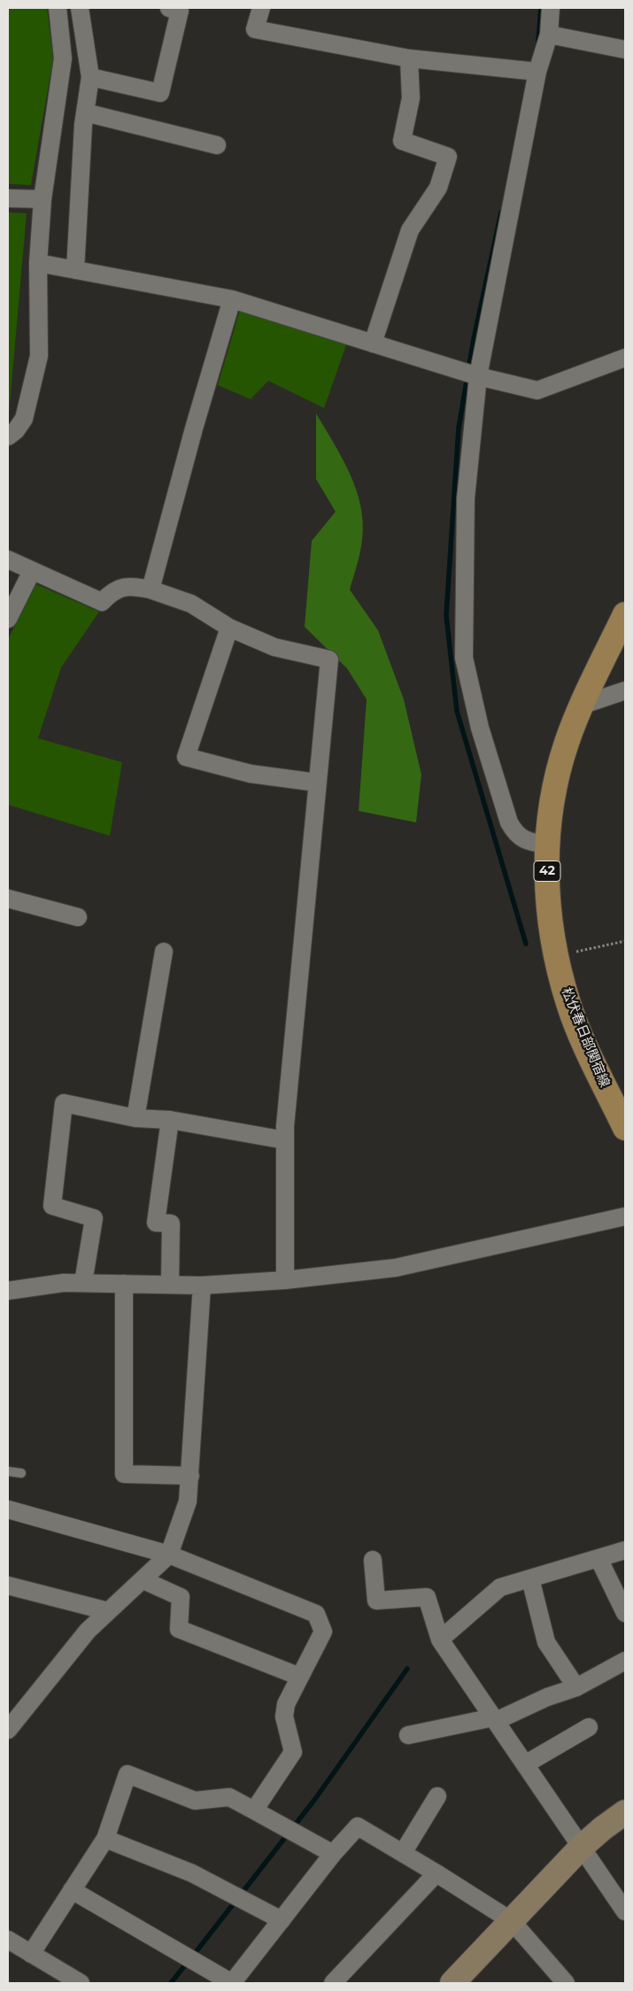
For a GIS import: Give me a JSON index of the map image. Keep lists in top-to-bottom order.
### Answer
{
  "streets": {
    "main road": ["42", "松伏春日部関宿線"]
  }
}
